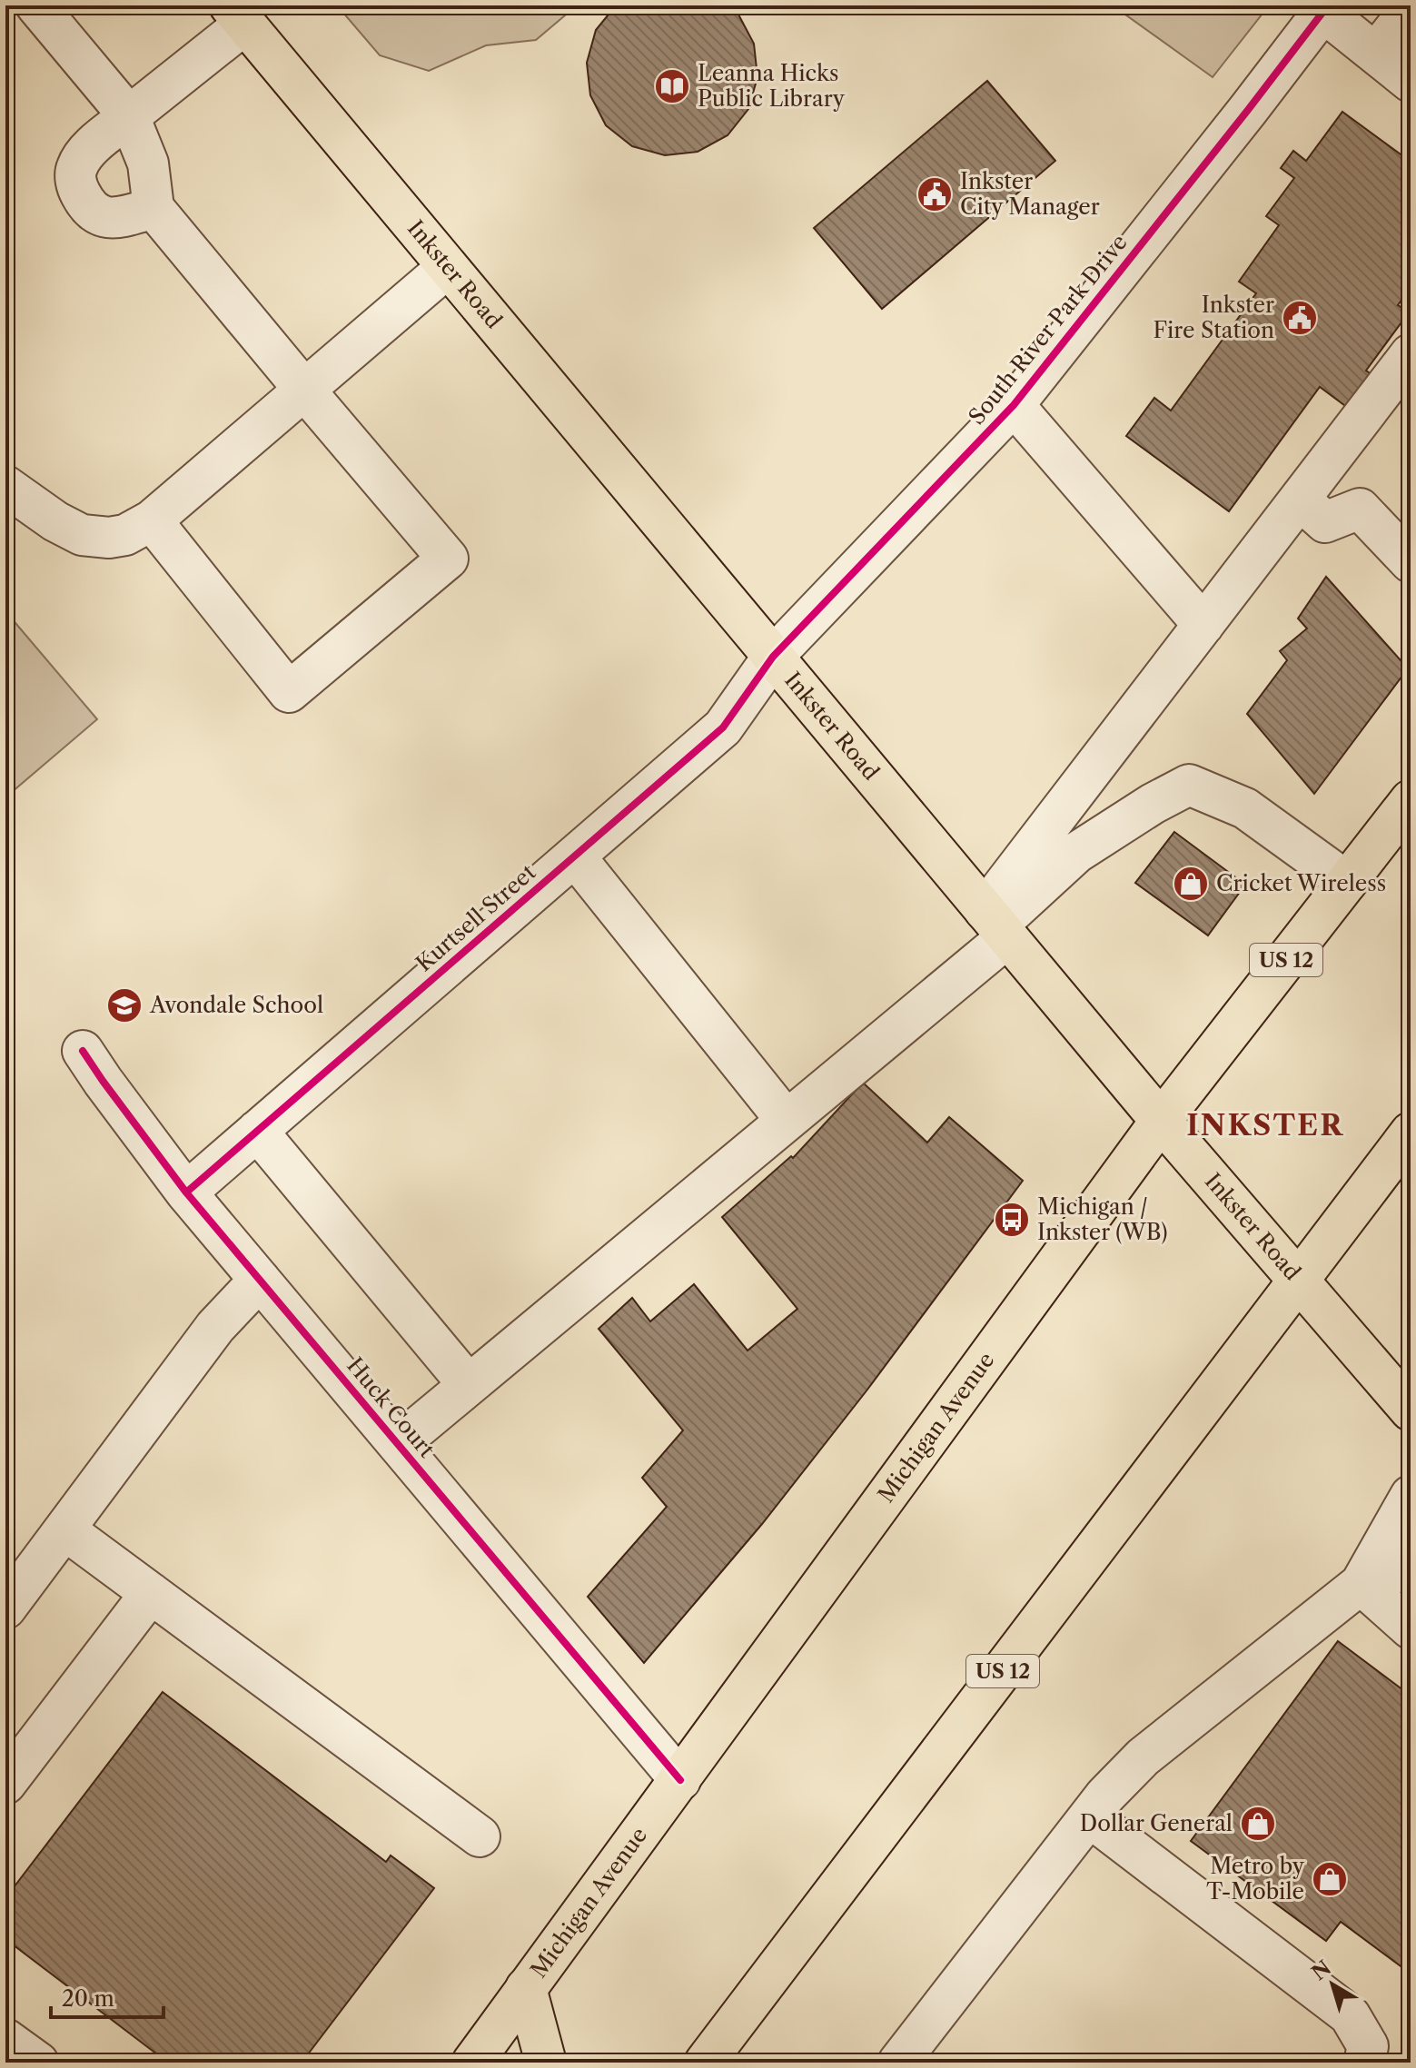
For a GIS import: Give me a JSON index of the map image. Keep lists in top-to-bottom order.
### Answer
{
  "streets": {
    "main road": ["Inkster Road", "US 12", "Michigan Avenue"],
    "street": ["South River Park Drive", "Kurtsell Street", "Huck Court"]
  },
  "crossings": [
    ["Inkster Road", "South River Park Drive"],
    ["Inkster Road", "Kurtsell Street"],
    ["Inkster Road", "US 12"],
    ["Inkster Road", "Michigan Avenue"],
    ["South River Park Drive", "Kurtsell Street"],
    ["Kurtsell Street", "Huck Court"],
    ["Huck Court", "Michigan Avenue"]
  ],
  "districts": ["INKSTER"],
  "places": {
    "library": ["Leanna Hicks Public Library"],
    "public building": ["Inkster City Manager", "Inkster Fire Station"],
    "shop": ["Cricket Wireless", "Dollar General", "Metro by T-Mobile"],
    "school or university": ["Avondale School"],
    "bus stop": ["Michigan / Inkster (WB)"]
  },
  "scale_bar": "20 m",
  "north": "top left"
}
